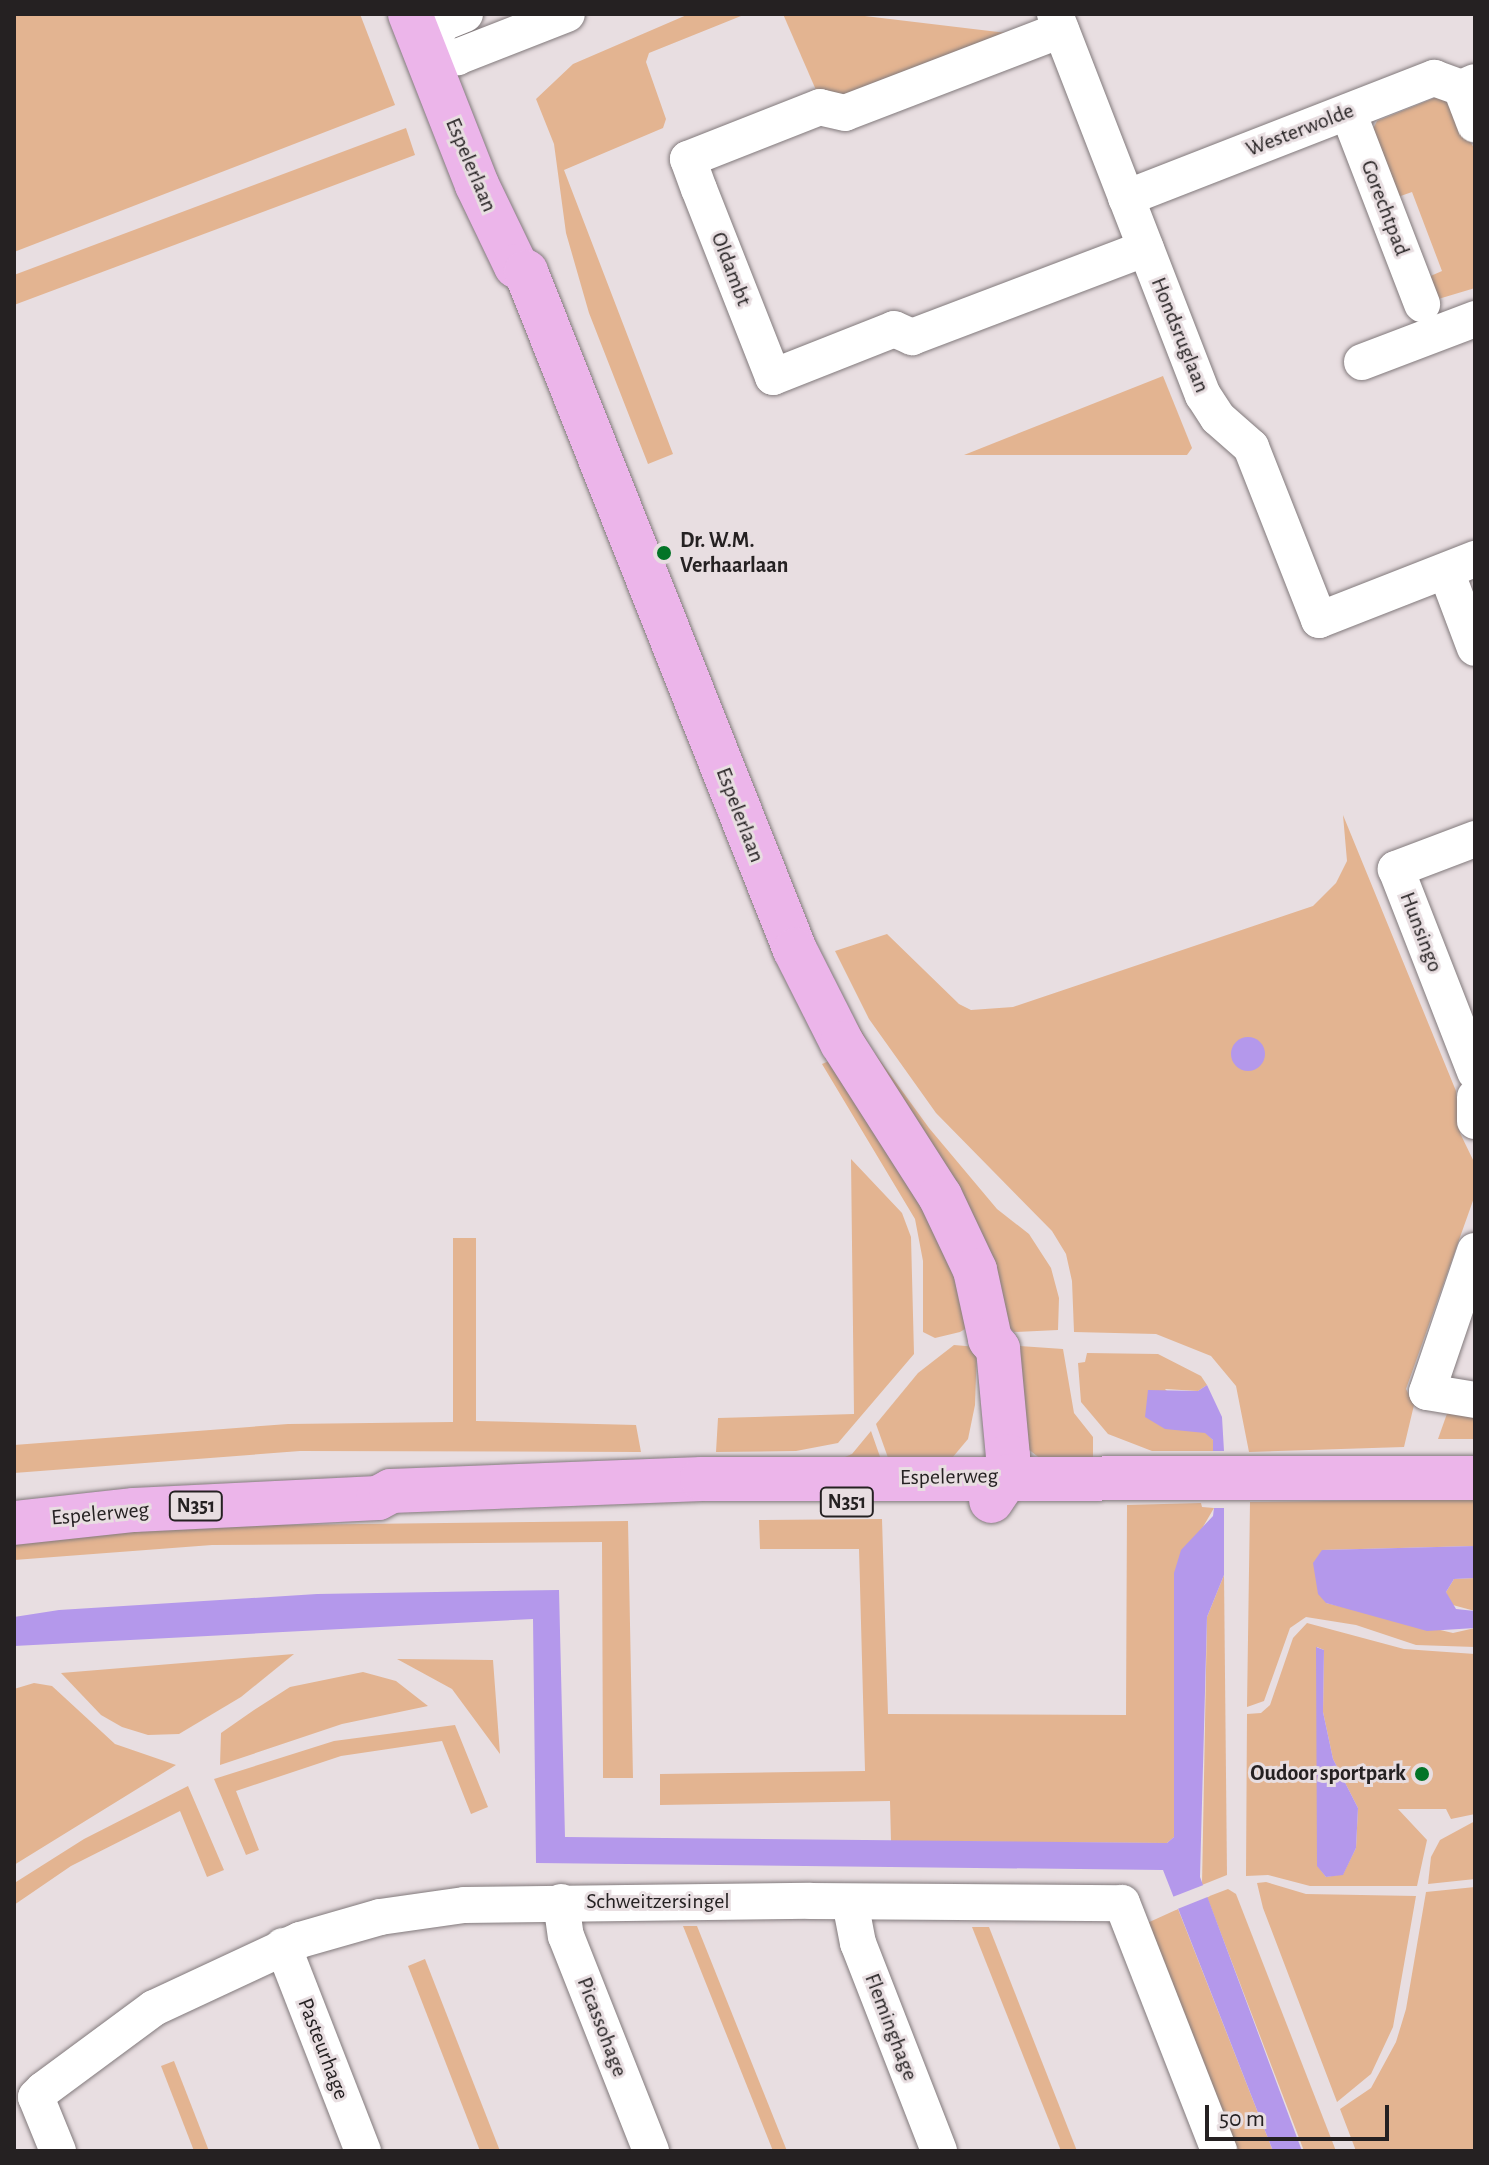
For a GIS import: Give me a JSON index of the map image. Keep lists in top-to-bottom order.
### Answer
{
  "streets": {
    "main road": ["Espelerlaan", "Espelerweg", "N351"],
    "street": [
      "Westerwolde",
      "Gorechtpad",
      "Oldambt",
      "Hondsruglaan",
      "Hunsingo",
      "Schweitzersingel",
      "Picassohage",
      "Fleminghage",
      "Pasteurhage"
    ]
  },
  "crossings": [
    ["Westerwolde", "Gorechtpad"],
    ["Westerwolde", "Hondsruglaan"],
    ["Espelerlaan", "Espelerweg"],
    ["Oldambt", "Hondsruglaan"],
    ["Schweitzersingel", "Picassohage"],
    ["Schweitzersingel", "Fleminghage"],
    ["Schweitzersingel", "Pasteurhage"]
  ],
  "places": ["Dr. W.M. Verhaarlaan", "Oudoor sportpark"],
  "scale_bar": "50 m"
}
